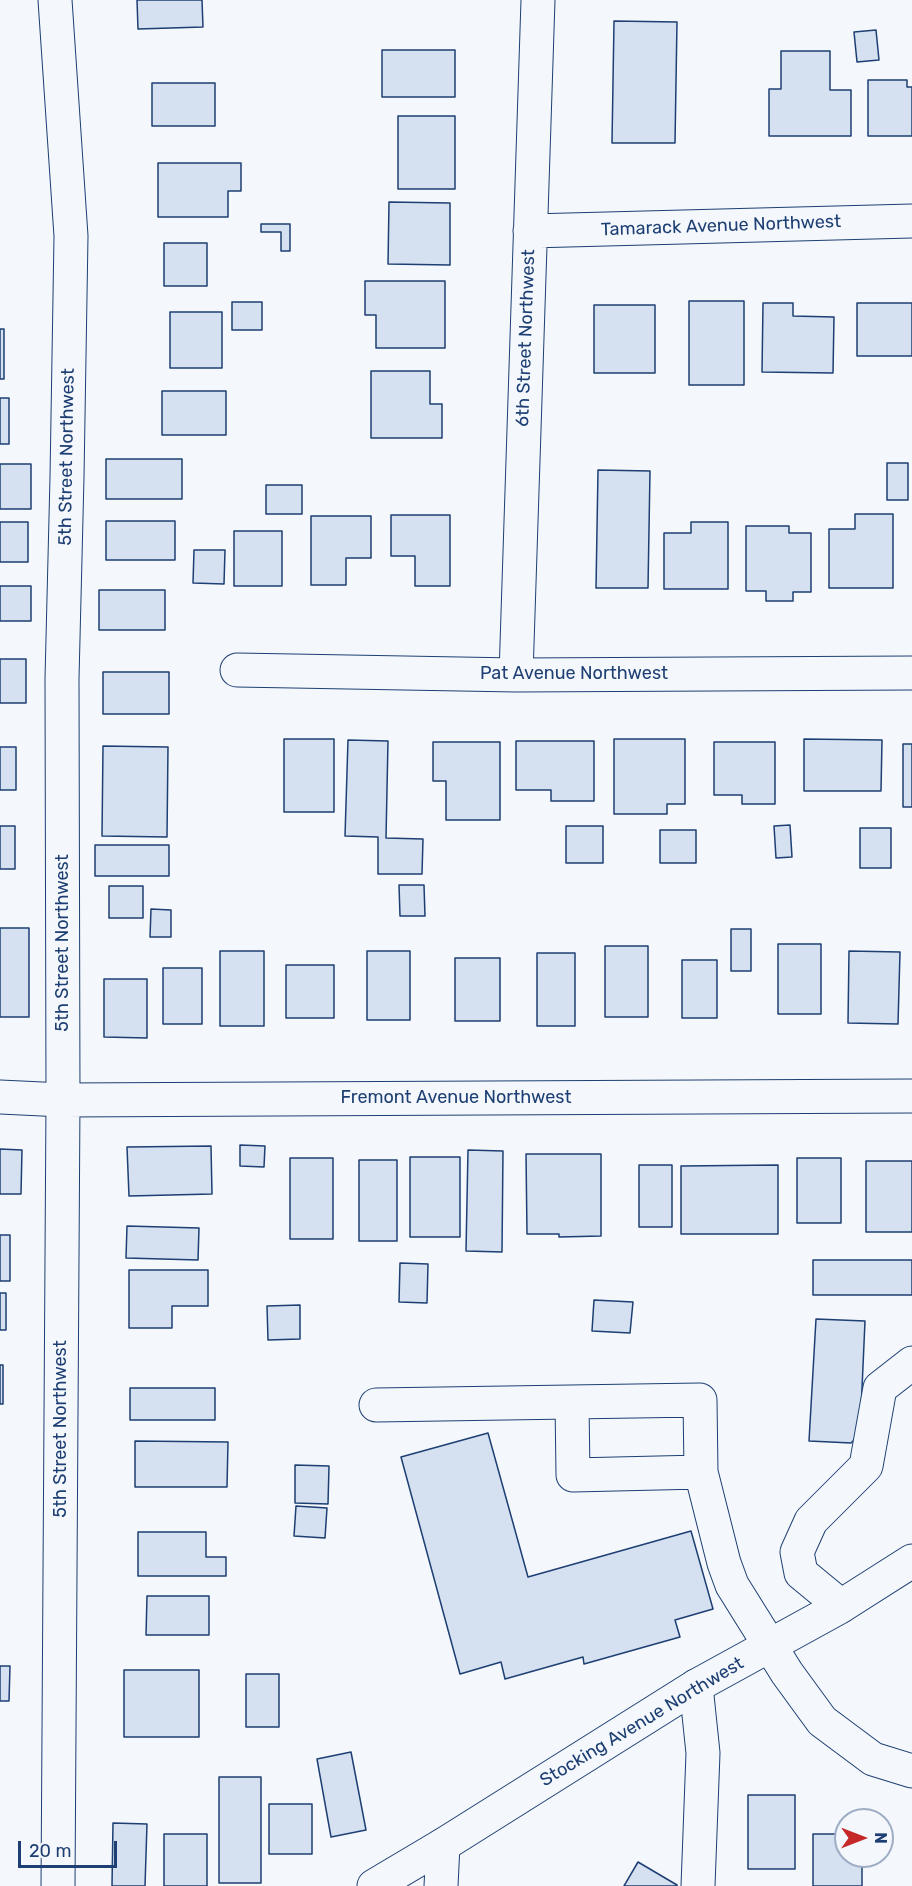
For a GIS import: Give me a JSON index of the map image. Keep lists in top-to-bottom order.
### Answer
{
  "streets": {
    "street": [
      "Tamarack Avenue Northwest",
      "6th Street Northwest",
      "5th Street Northwest",
      "Pat Avenue Northwest",
      "Fremont Avenue Northwest",
      "Stocking Avenue Northwest"
    ]
  },
  "crossings": [
    ["Tamarack Avenue Northwest", "6th Street Northwest"],
    ["6th Street Northwest", "Pat Avenue Northwest"],
    ["5th Street Northwest", "Fremont Avenue Northwest"]
  ],
  "scale_bar": "20 m",
  "north": "right"
}
